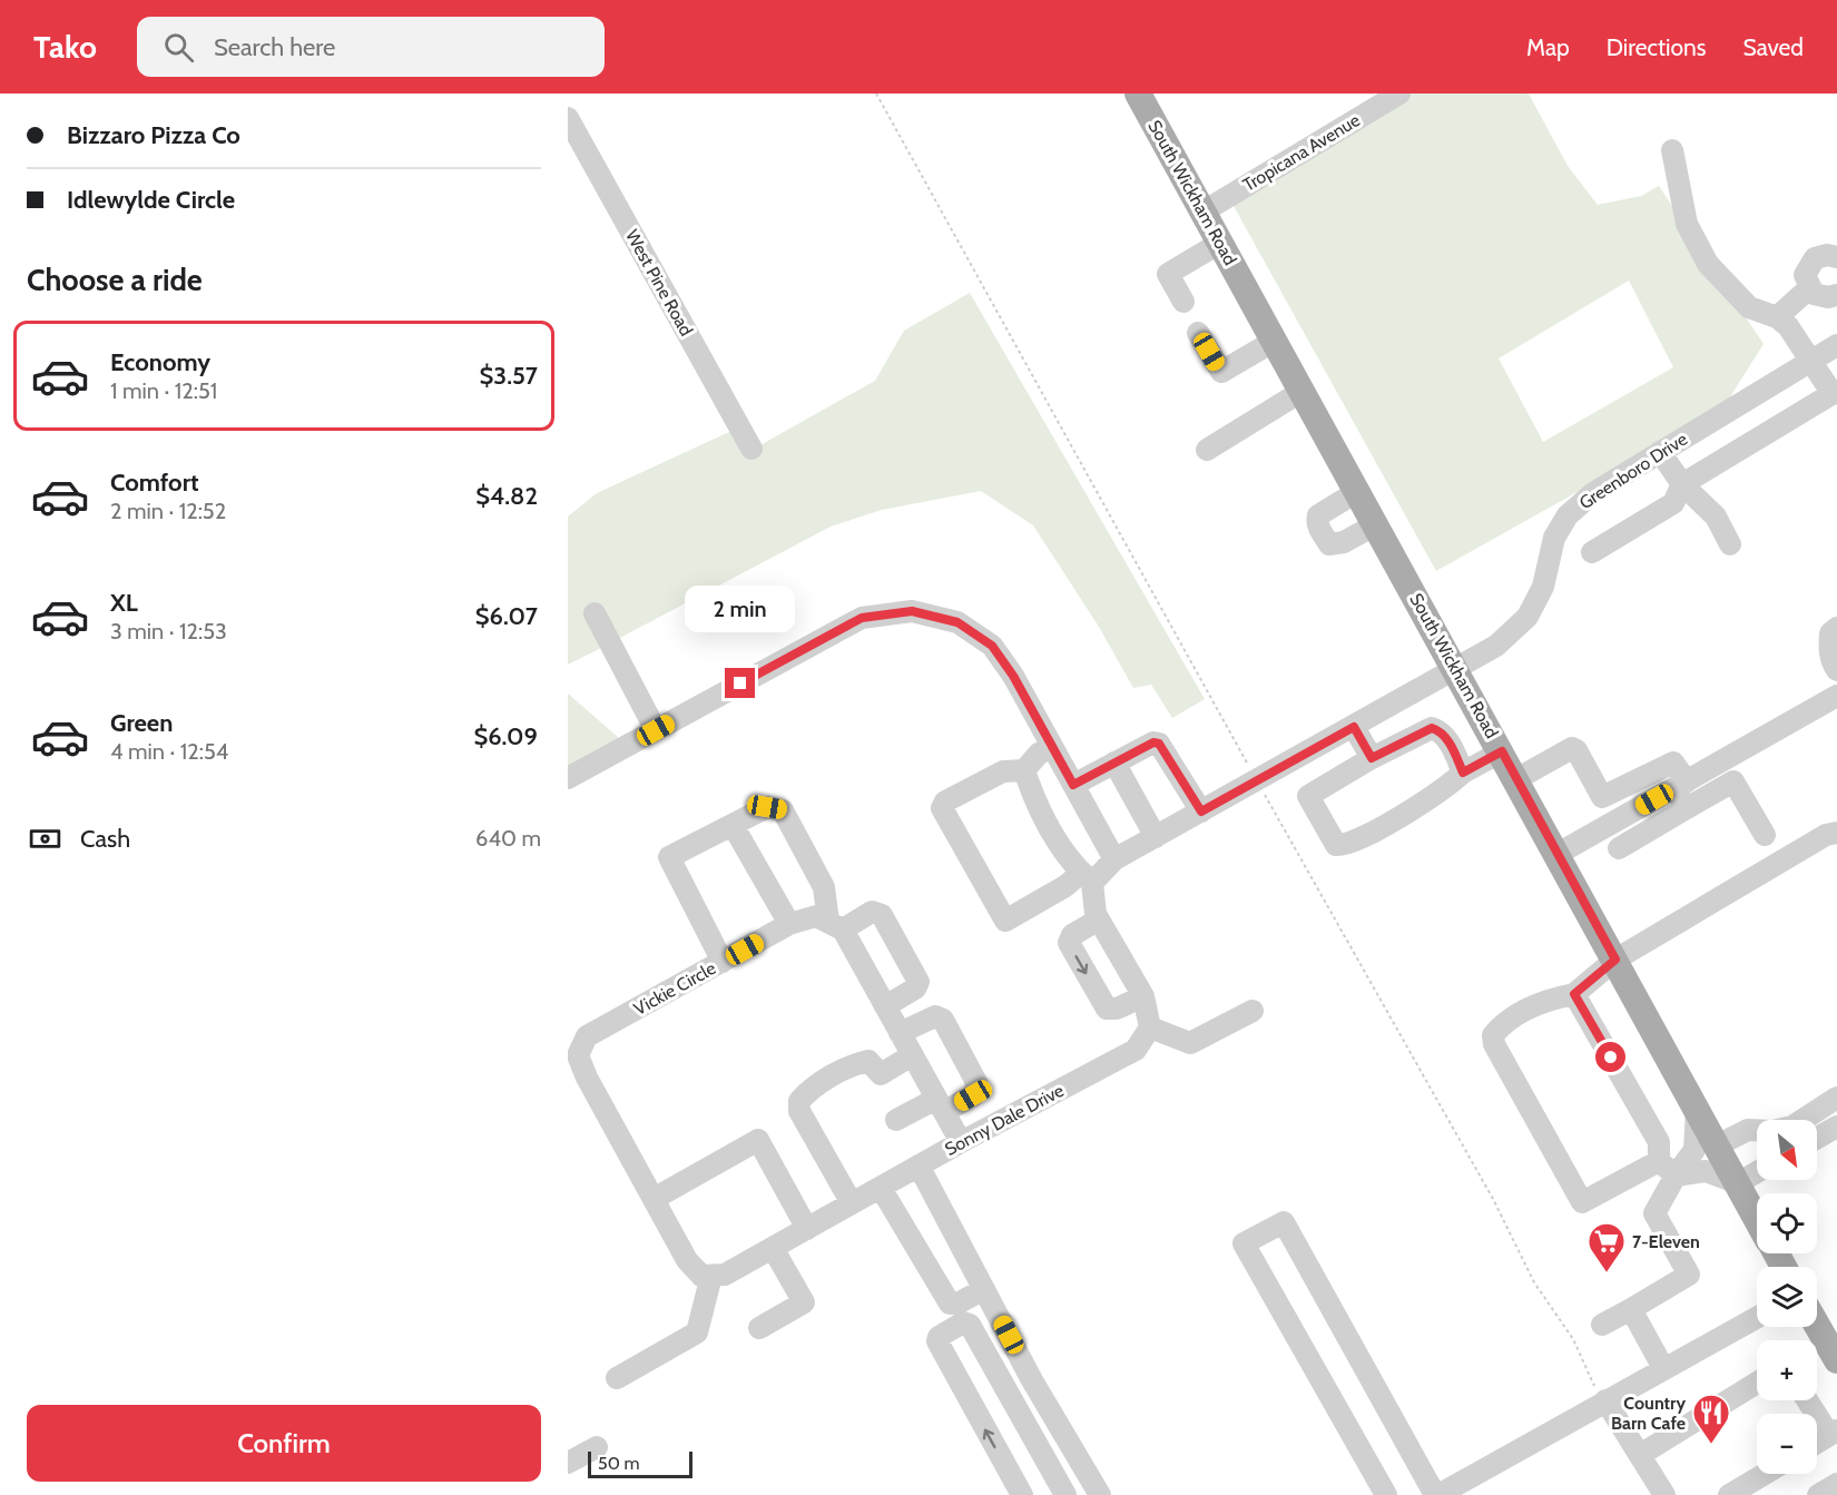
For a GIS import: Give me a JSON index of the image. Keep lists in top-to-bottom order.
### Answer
{
  "streets": {
    "main road": ["South Wickham Road"],
    "street": [
      "Tropicana Avenue",
      "West Pine Road",
      "Greenboro Drive",
      "Vickie Circle",
      "Sonny Dale Drive"
    ]
  },
  "crossings": [
    ["Tropicana Avenue", "South Wickham Road"],
    ["South Wickham Road", "Greenboro Drive"],
    ["Vickie Circle", "Sonny Dale Drive"]
  ],
  "places": {
    "supermarket": ["7-Eleven"],
    "restaurant": ["Country Barn Cafe"]
  },
  "scale_bar": "50 m",
  "north": "bottom right",
  "page": {
    "header": "Tako",
    "search": "Search here",
    "nav": ["Map", "Directions", "Saved"],
    "banner": ["Bizzaro Pizza Co", "Idlewylde Circle"],
    "heading": "Choose a ride",
    "list": [
      {
        "name": "Economy",
        "note": "1 min · 12:51",
        "value": "$3.57"
      },
      {
        "name": "Comfort",
        "note": "2 min · 12:52",
        "value": "$4.82"
      },
      {
        "name": "XL",
        "note": "3 min · 12:53",
        "value": "$6.07"
      },
      {
        "name": "Green",
        "note": "4 min · 12:54",
        "value": "$6.09"
      }
    ],
    "bubble": "2 min",
    "pay": ["Cash", "640 m"],
    "map_buttons": ["+", "−"],
    "buttons": "Confirm",
    "scale": "50 m"
  }
}
